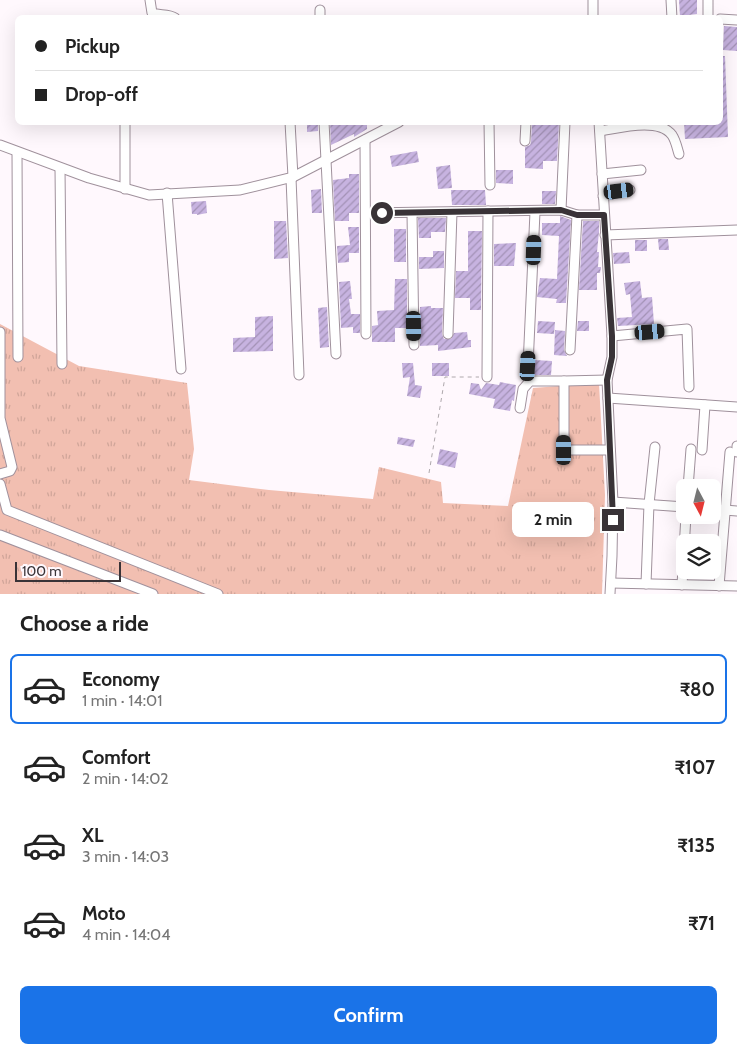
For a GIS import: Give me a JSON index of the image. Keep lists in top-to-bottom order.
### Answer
{
  "scale_bar": "100 m",
  "north": "bottom",
  "page": {
    "banner": ["Pickup", "Drop-off"],
    "bubble": "2 min",
    "scale": "100 m",
    "heading": "Choose a ride",
    "list": [
      {
        "name": "Economy",
        "note": "1 min · 14:01",
        "value": "₹80"
      },
      {
        "name": "Comfort",
        "note": "2 min · 14:02",
        "value": "₹107"
      },
      {
        "name": "XL",
        "note": "3 min · 14:03",
        "value": "₹135"
      },
      {
        "name": "Moto",
        "note": "4 min · 14:04",
        "value": "₹71"
      }
    ],
    "buttons": "Confirm"
  }
}
